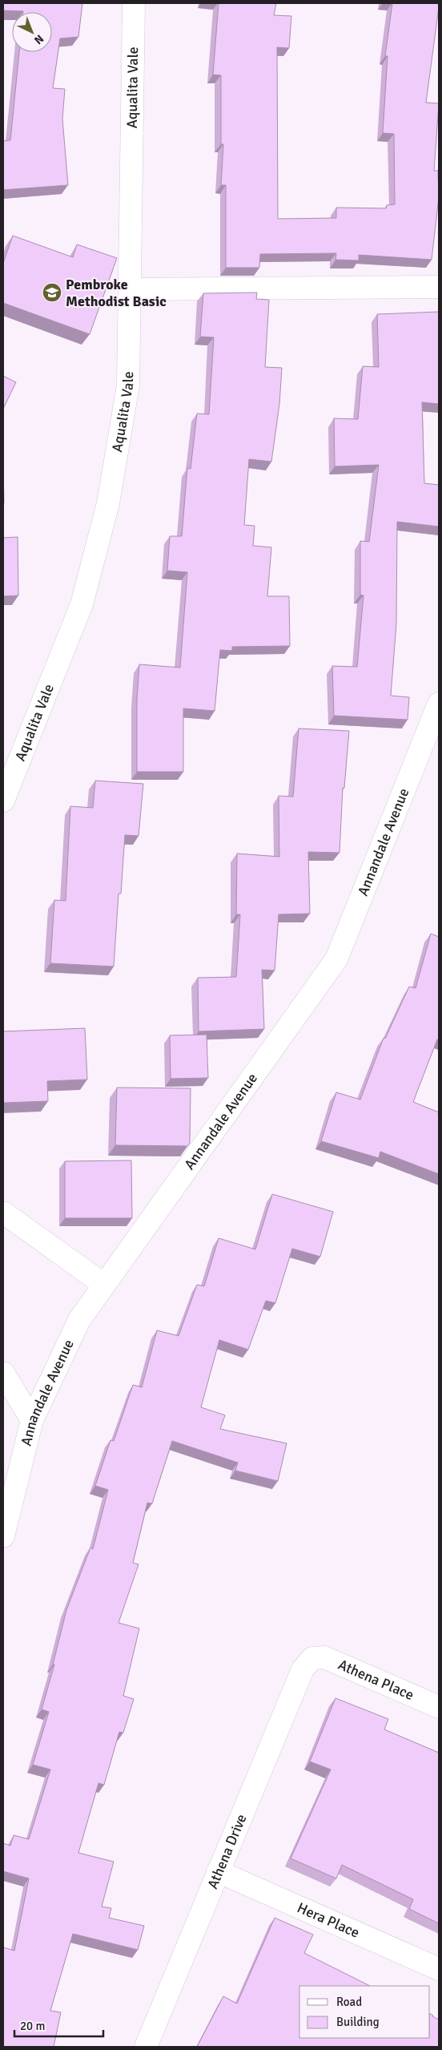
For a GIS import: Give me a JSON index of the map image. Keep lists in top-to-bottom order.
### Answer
{
  "streets": {
    "street": [
      "Aqualita Vale",
      "Annandale Avenue",
      "Athena Place",
      "Athena Drive",
      "Hera Place"
    ]
  },
  "crossings": [
    ["Athena Place", "Athena Drive"],
    ["Athena Drive", "Hera Place"]
  ],
  "places": {
    "school or university": ["Pembroke Methodist Basic"]
  },
  "legend": ["Road", "Building"],
  "scale_bar": "20 m",
  "north": "bottom right"
}
